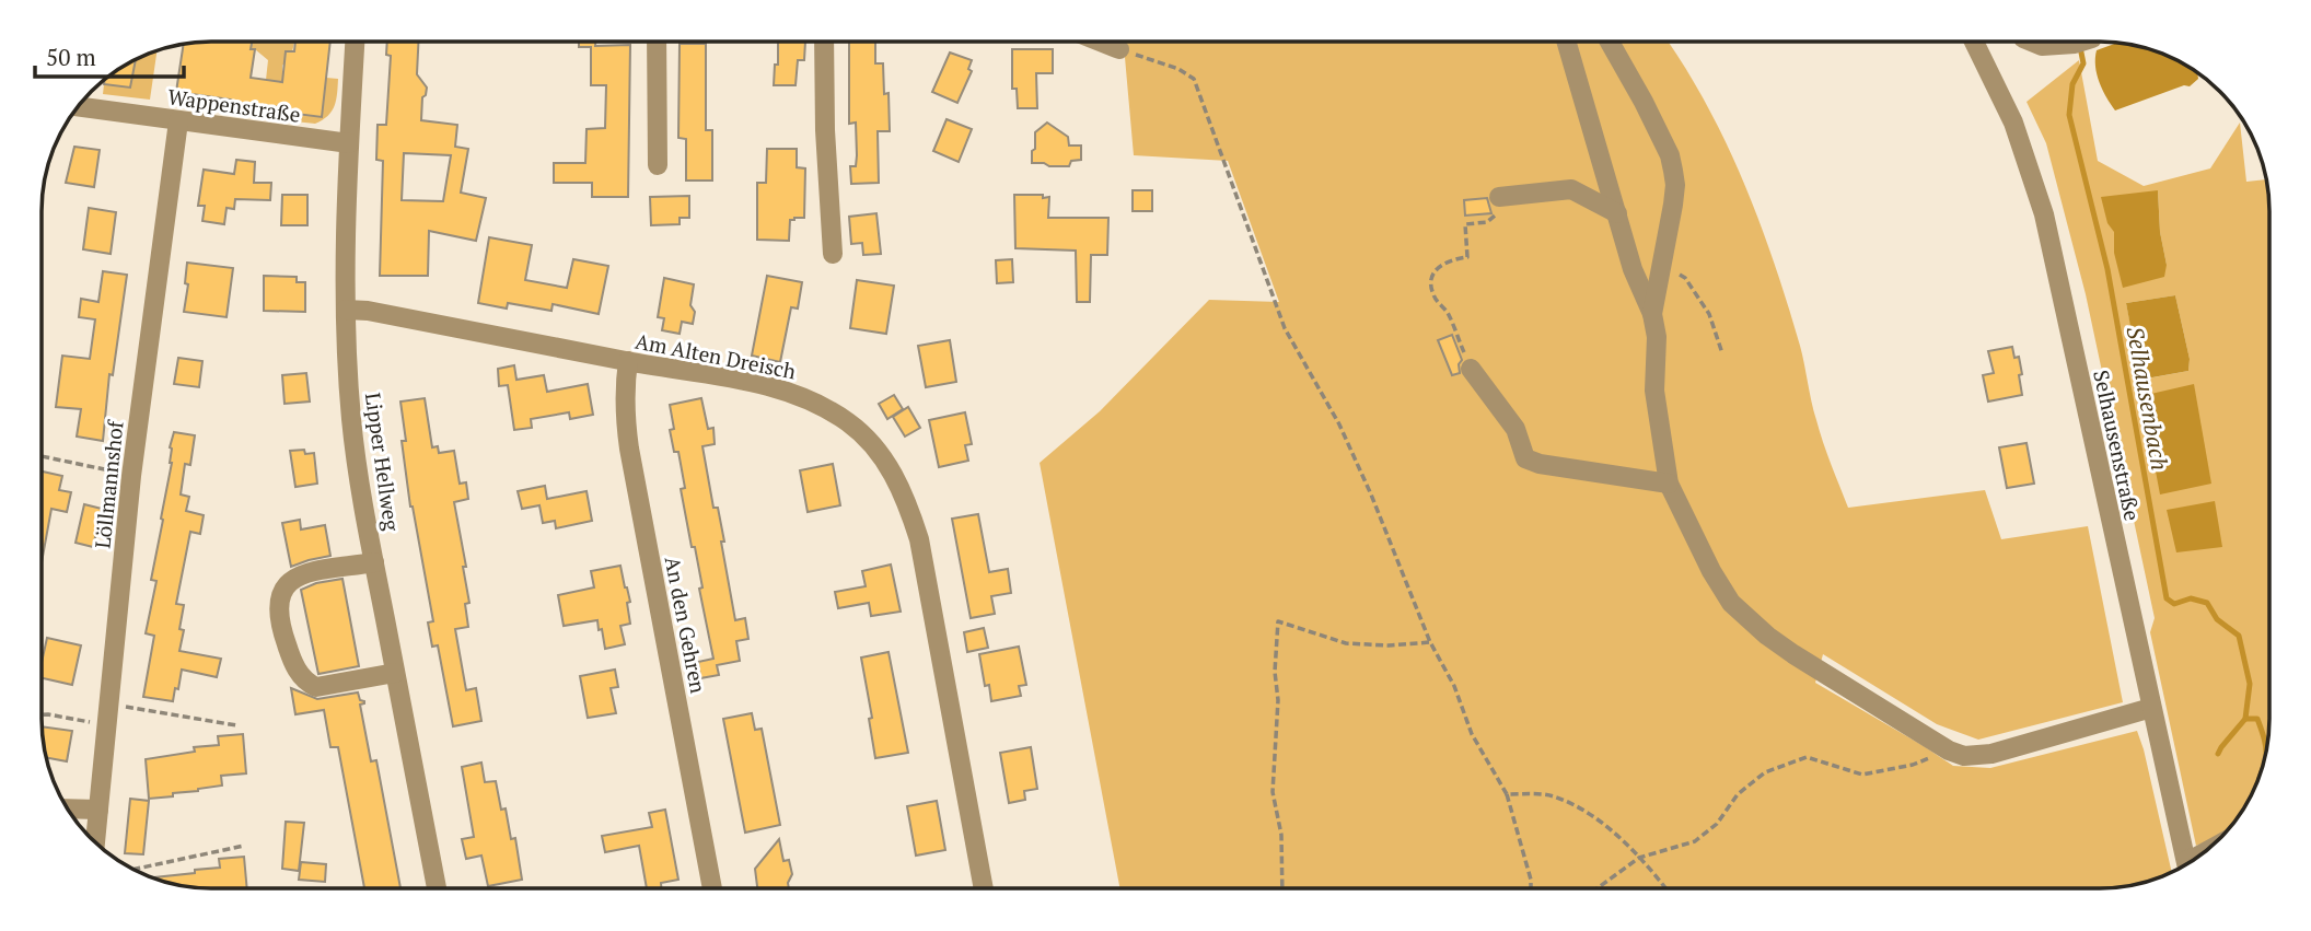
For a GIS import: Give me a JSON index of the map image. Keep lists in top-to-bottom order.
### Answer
{
  "streets": {
    "street": [
      "Wappenstraße",
      "Am Alten Dreisch",
      "Selhausenstraße",
      "Lipper Hellweg",
      "Löllmannshof",
      "An den Gehren"
    ]
  },
  "crossings": [
    ["Wappenstraße", "Lipper Hellweg"],
    ["Wappenstraße", "Löllmannshof"],
    ["Am Alten Dreisch", "Lipper Hellweg"],
    ["Am Alten Dreisch", "An den Gehren"]
  ],
  "water": ["Selhausenbach"],
  "scale_bar": "50 m"
}
